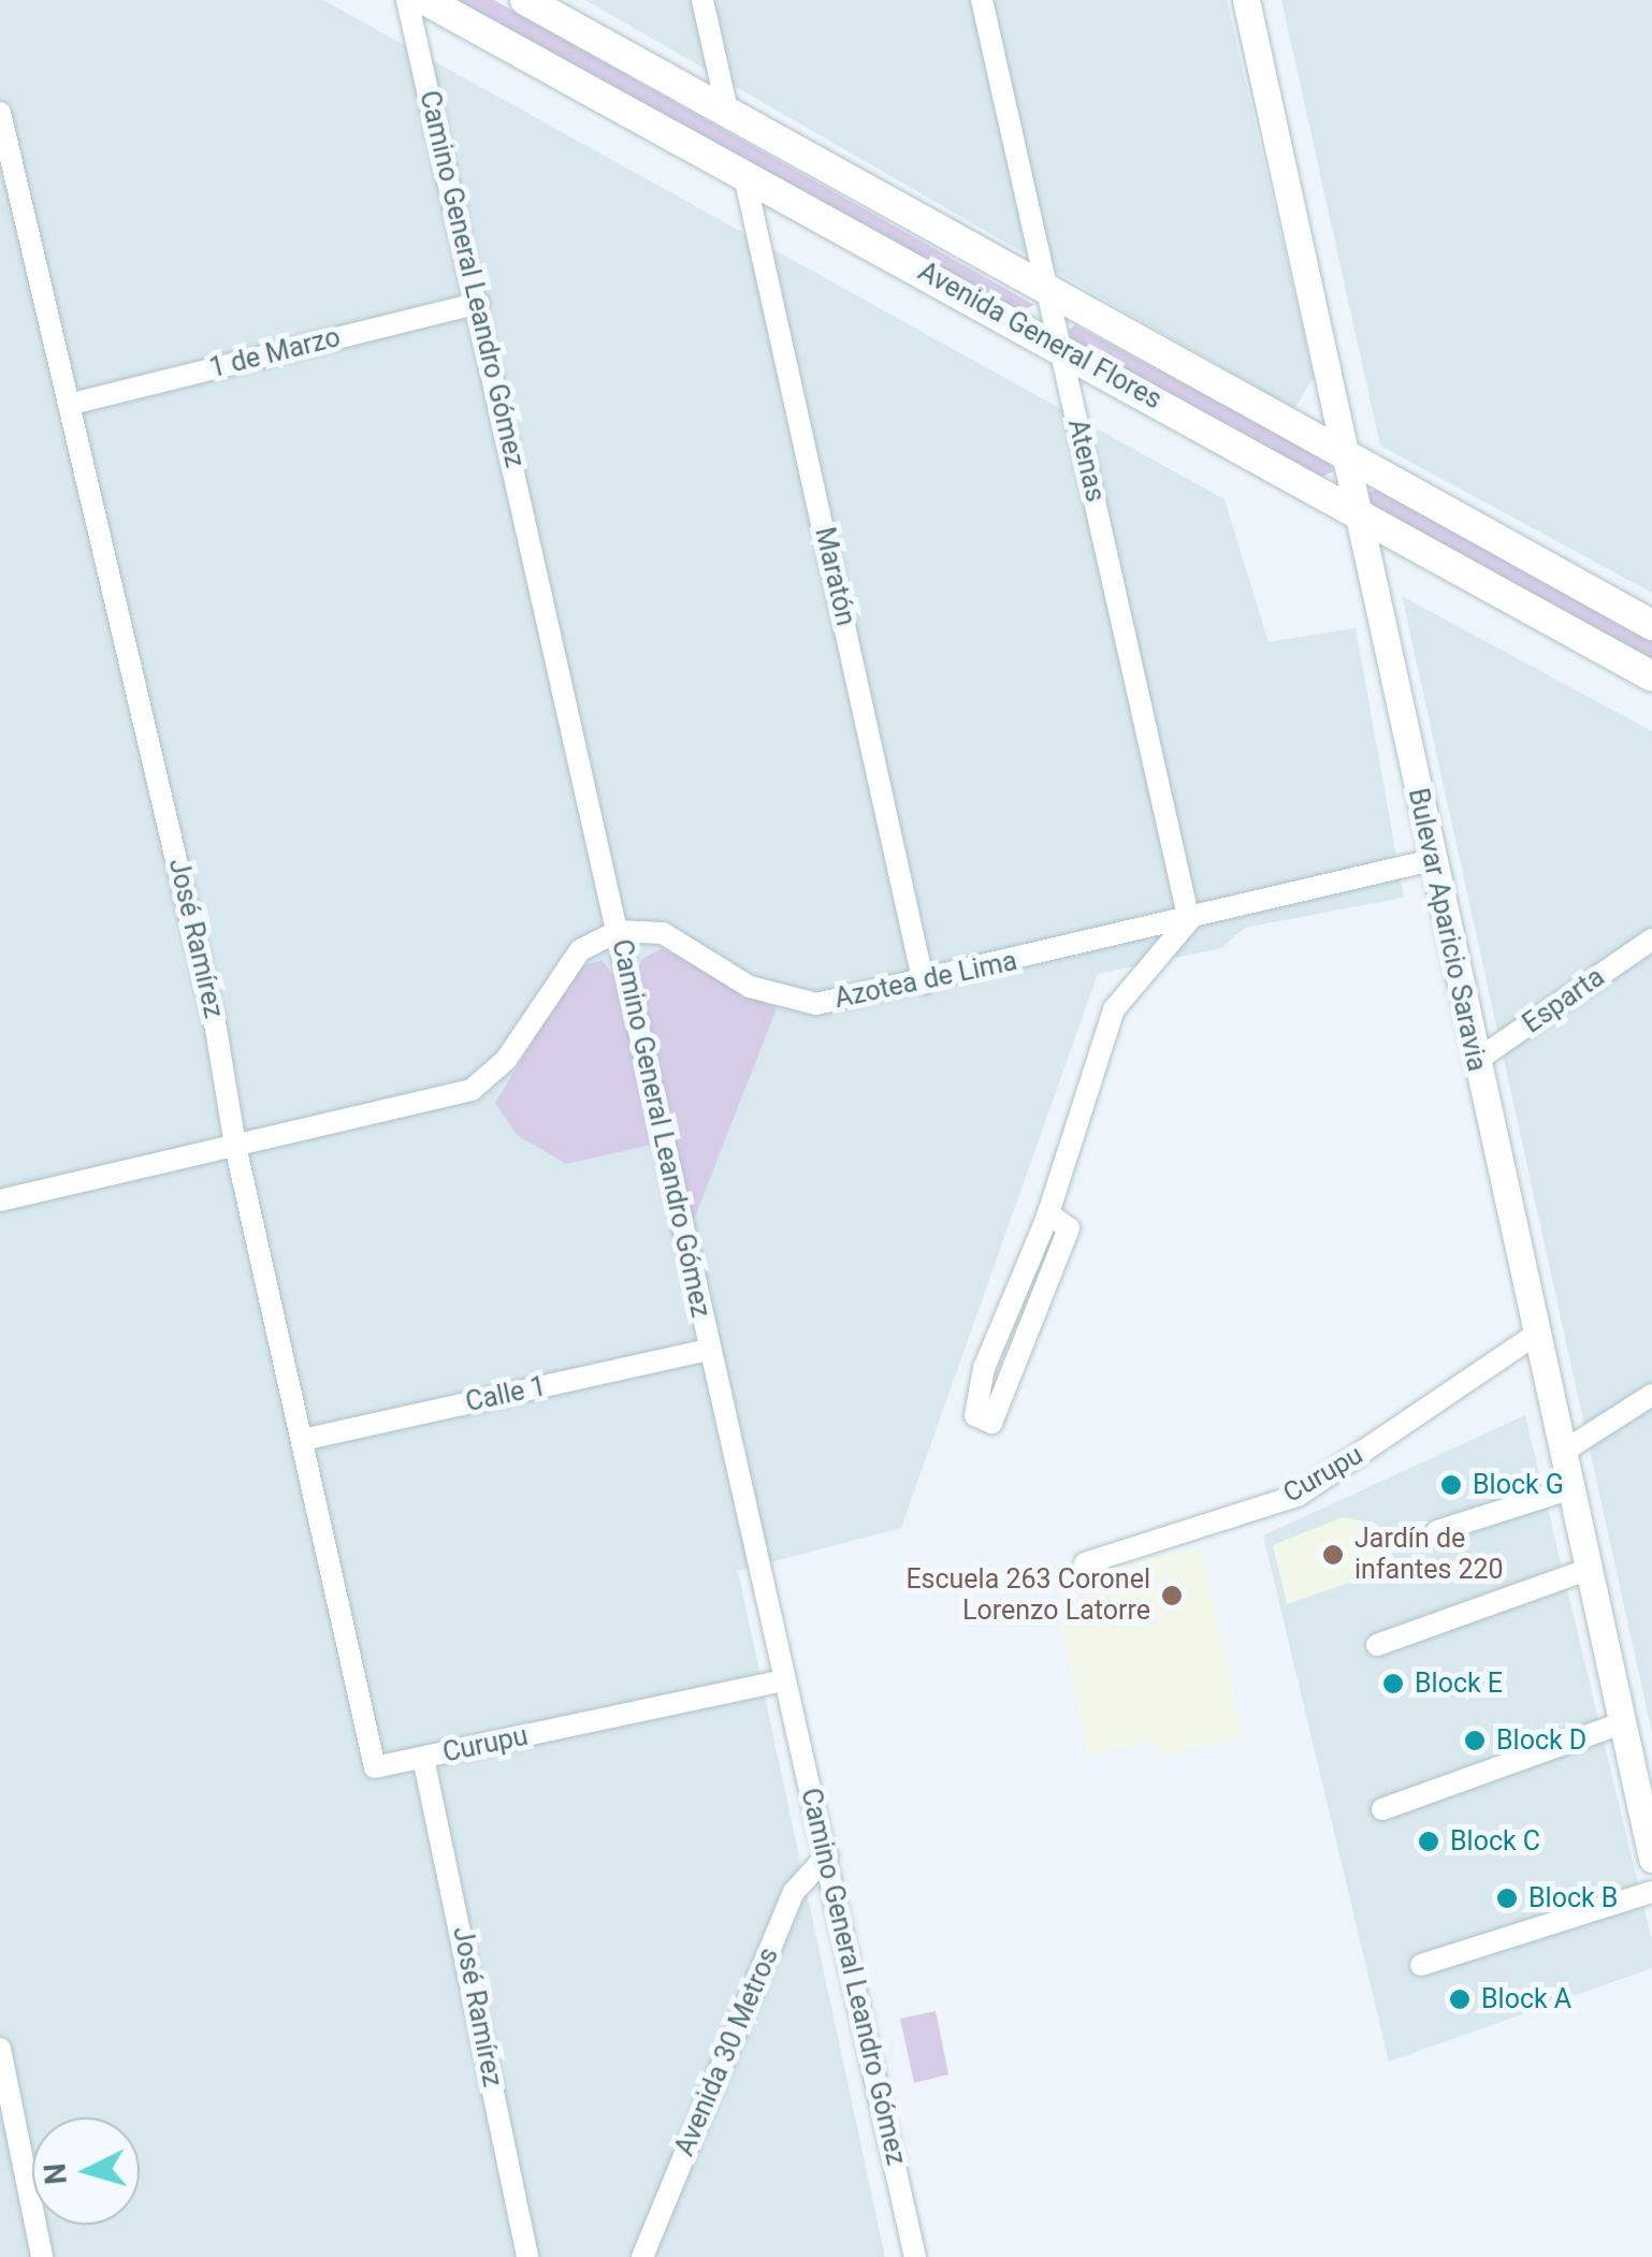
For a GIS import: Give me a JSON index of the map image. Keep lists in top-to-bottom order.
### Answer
{
  "streets": {
    "main road": ["Avenida General Flores"],
    "street": [
      "Camino General Leandro Gómez",
      "1 de Marzo",
      "Atenas",
      "Maratón",
      "Bulevar Aparicio Saravia",
      "José Ramírez",
      "Azotea de Lima",
      "Esparta",
      "Calle 1",
      "Curupu",
      "Avenida 30 Metros"
    ]
  },
  "crossings": [
    ["Camino General Leandro Gómez", "1 de Marzo"],
    ["Camino General Leandro Gómez", "Azotea de Lima"],
    ["Camino General Leandro Gómez", "Calle 1"],
    ["Camino General Leandro Gómez", "Curupu"],
    ["Camino General Leandro Gómez", "Avenida 30 Metros"],
    ["Avenida General Flores", "Atenas"],
    ["Avenida General Flores", "Maratón"],
    ["Avenida General Flores", "Bulevar Aparicio Saravia"],
    ["1 de Marzo", "José Ramírez"],
    ["Atenas", "Azotea de Lima"],
    ["Maratón", "Azotea de Lima"],
    ["Bulevar Aparicio Saravia", "Azotea de Lima"],
    ["Bulevar Aparicio Saravia", "Esparta"],
    ["Bulevar Aparicio Saravia", "Curupu"],
    ["José Ramírez", "Calle 1"],
    ["José Ramírez", "Curupu"]
  ],
  "places": [
    "Block G",
    "Jardín de infantes 220",
    "Escuela 263 Coronel Lorenzo Latorre",
    "Block E",
    "Block D",
    "Block C",
    "Block B",
    "Block A"
  ],
  "north": "left"
}
